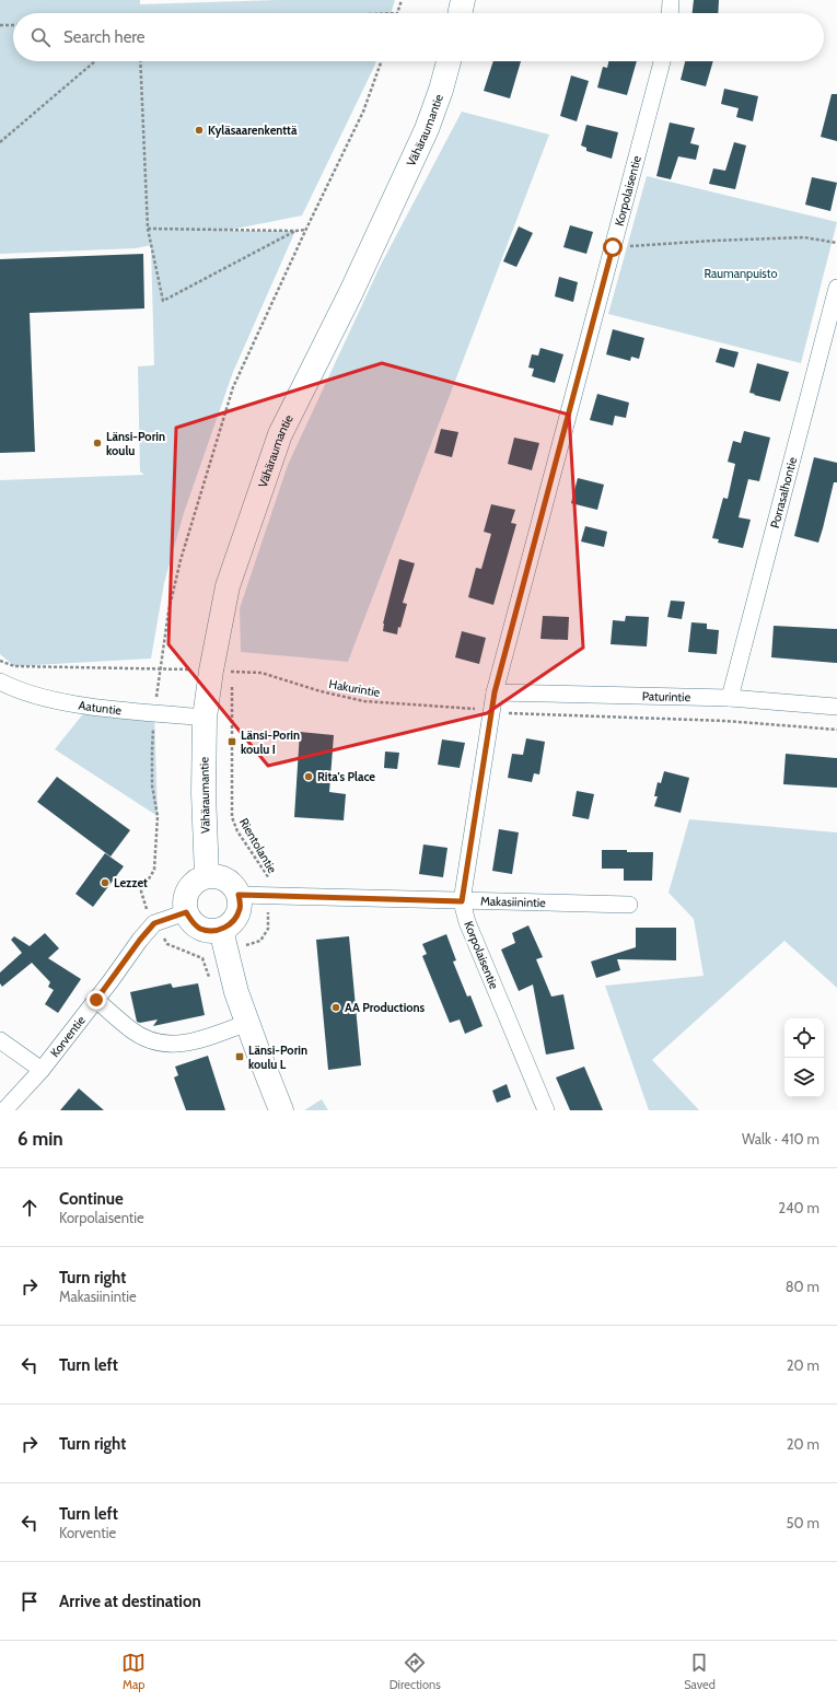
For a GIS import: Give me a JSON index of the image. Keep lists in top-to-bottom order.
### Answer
{
  "streets": {
    "main road": ["Vähäraumantie"],
    "street": [
      "Korpolaisentie",
      "Porrasalhontie",
      "Paturintie",
      "Aatuntie",
      "Makasiinintie",
      "Korventie"
    ],
    "path": ["Hakurintie", "Rientolantie"]
  },
  "crossings": [
    ["Vähäraumantie", "Hakurintie"],
    ["Vähäraumantie", "Aatuntie"],
    ["Vähäraumantie", "Rientolantie"],
    ["Vähäraumantie", "Makasiinintie"],
    ["Vähäraumantie", "Korventie"],
    ["Korpolaisentie", "Hakurintie"],
    ["Korpolaisentie", "Paturintie"],
    ["Korpolaisentie", "Makasiinintie"],
    ["Porrasalhontie", "Paturintie"],
    ["Hakurintie", "Rientolantie"],
    ["Rientolantie", "Makasiinintie"],
    ["Rientolantie", "Korventie"],
    ["Makasiinintie", "Korventie"]
  ],
  "parks": ["Raumanpuisto"],
  "places": {
    "other": [
      "Kyläsaarenkenttä",
      "Länsi-Porin koulu",
      "Rita's Place",
      "Lezzet",
      "AA Productions"
    ],
    "transit": ["Länsi-Porin koulu I", "Länsi-Porin koulu L"]
  },
  "page": {
    "search": "Search here",
    "heading": ["6 min", "Walk · 410 m"],
    "list": [
      ["Continue", "Korpolaisentie", "240 m"],
      ["Turn right", "Makasiinintie", "80 m"],
      ["Turn left", "20 m"],
      ["Turn right", "20 m"],
      ["Turn left", "Korventie", "50 m"],
      "Arrive at destination"
    ],
    "nav": ["Map", "Directions", "Saved"]
  }
}
